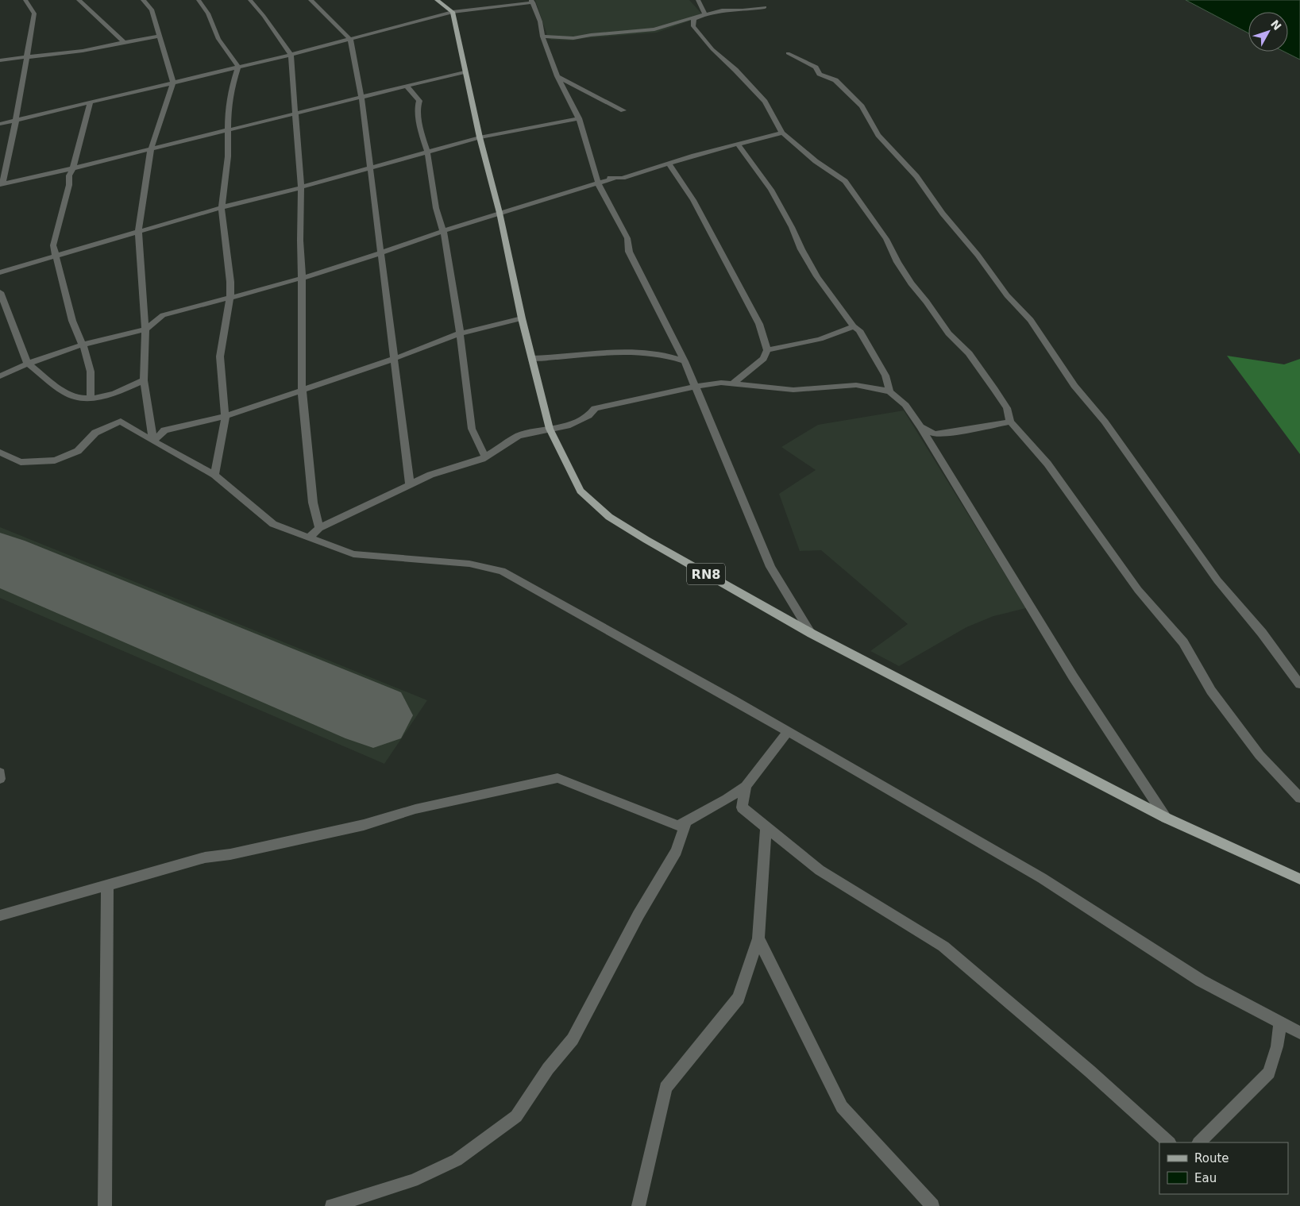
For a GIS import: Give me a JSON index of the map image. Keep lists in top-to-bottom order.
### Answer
{
  "streets": {
    "main road": ["RN8"]
  },
  "legend": ["Route", "Eau"],
  "north": "top right"
}
